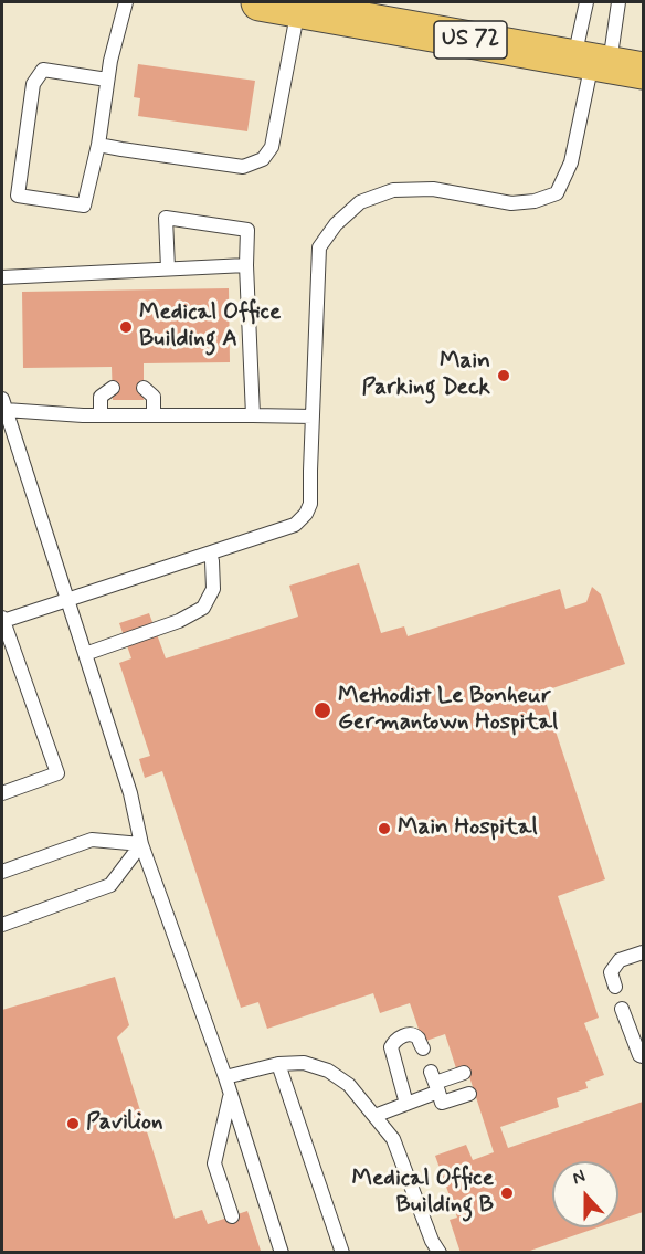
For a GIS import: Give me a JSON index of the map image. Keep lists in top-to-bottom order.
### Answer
{
  "streets": {
    "main road": ["US 72"]
  },
  "places": [
    "Medical Office Building A",
    "Main Parking Deck",
    "Methodist Le Bonheur Germantown Hospital",
    "Main Hospital",
    "Pavilion",
    "Medical Office Building B"
  ],
  "north": "top"
}
